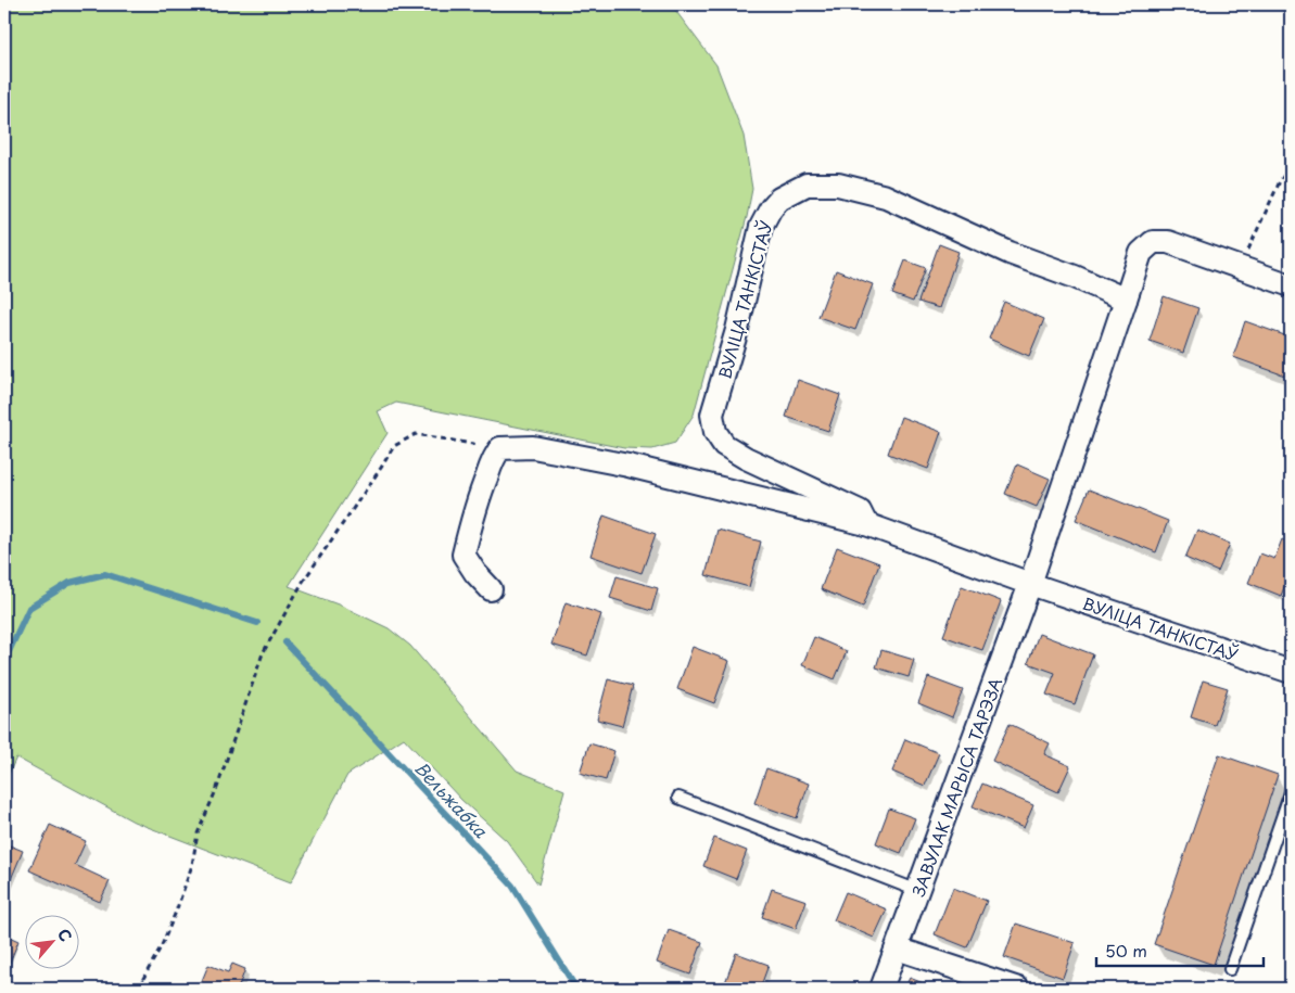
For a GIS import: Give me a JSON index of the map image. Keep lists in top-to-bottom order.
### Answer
{
  "streets": {
    "street": ["ВУЛІЦА ТАНКІСТАЎ", "ЗАВУЛАК МАРЫСА ТАРЭЗА"]
  },
  "crossings": [
    ["ВУЛІЦА ТАНКІСТАЎ", "ЗАВУЛАК МАРЫСА ТАРЭЗА"]
  ],
  "water": ["Вельжабка"],
  "scale_bar": "50 m",
  "north": "top right"
}
